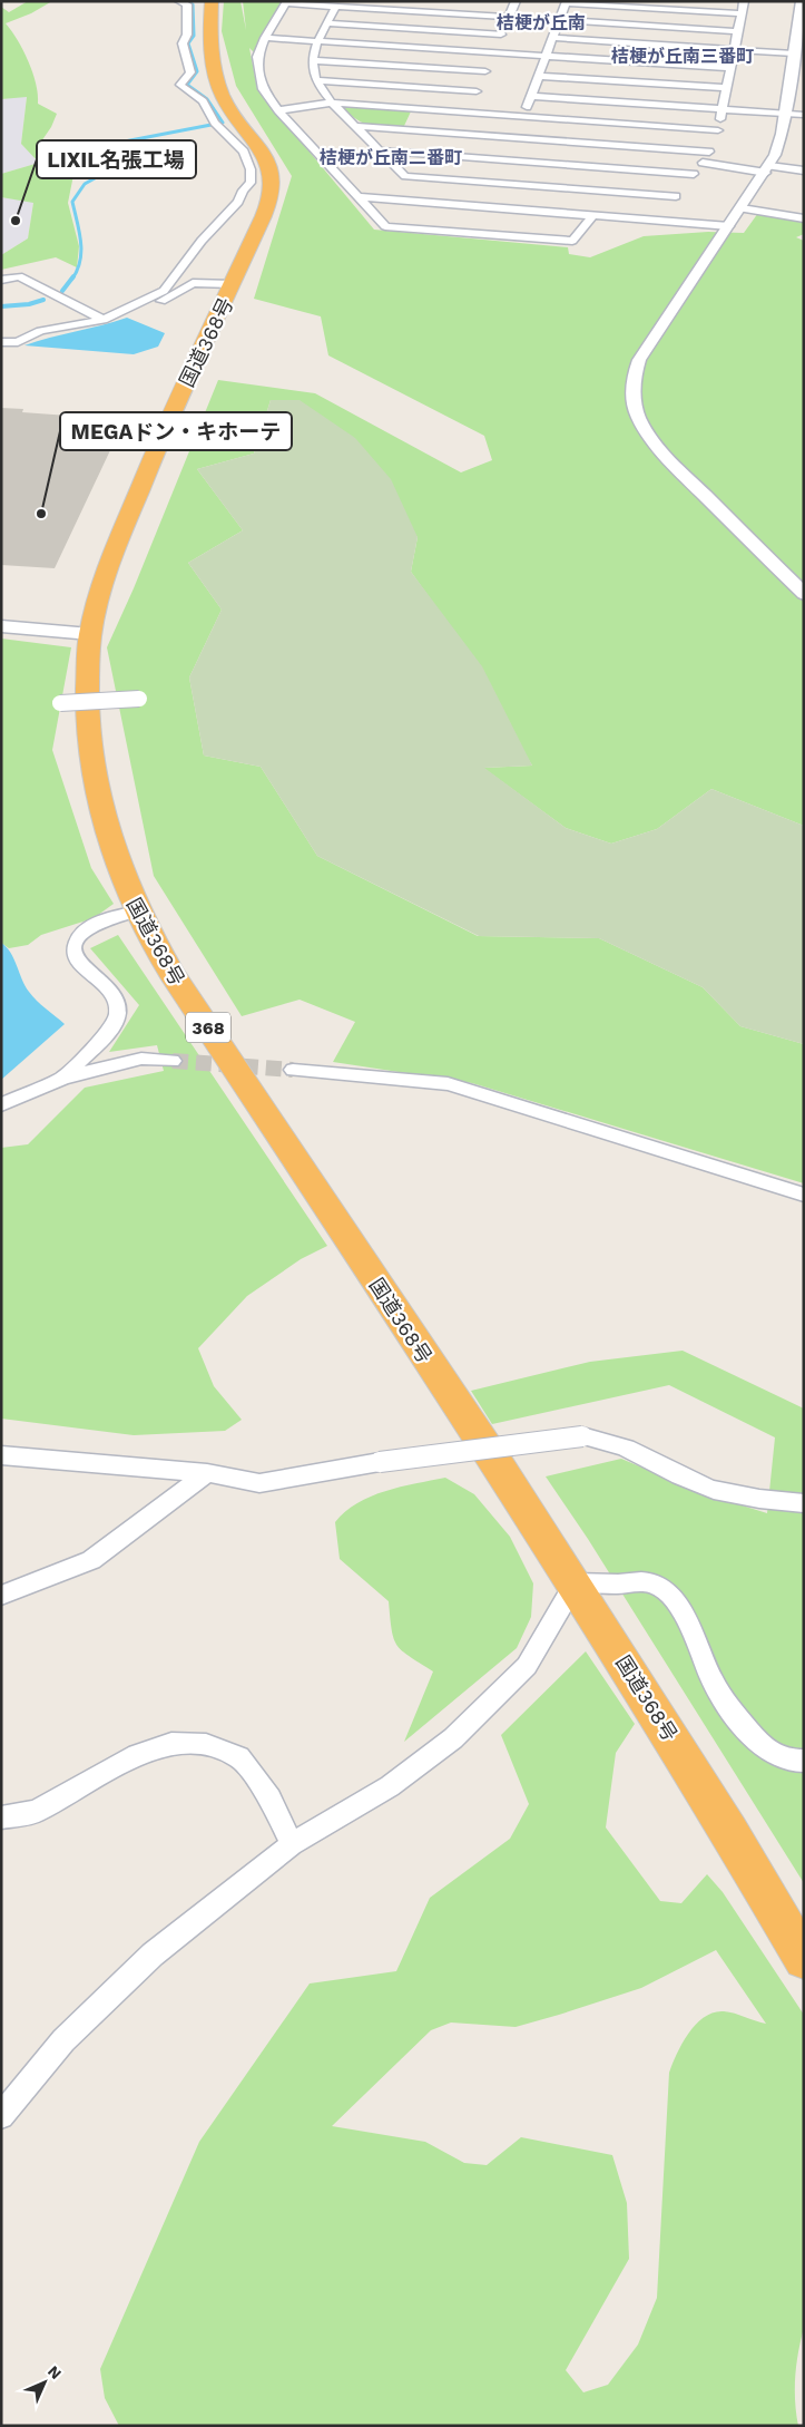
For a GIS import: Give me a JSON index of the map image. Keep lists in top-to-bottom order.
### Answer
{
  "streets": {
    "highway": ["国道368号", "368"]
  },
  "districts": ["桔梗が丘南", "桔梗が丘南三番町", "桔梗が丘南二番町"],
  "places": ["LIXIL名張工場", "MEGAドン・キホーテ"],
  "north": "top right"
}
